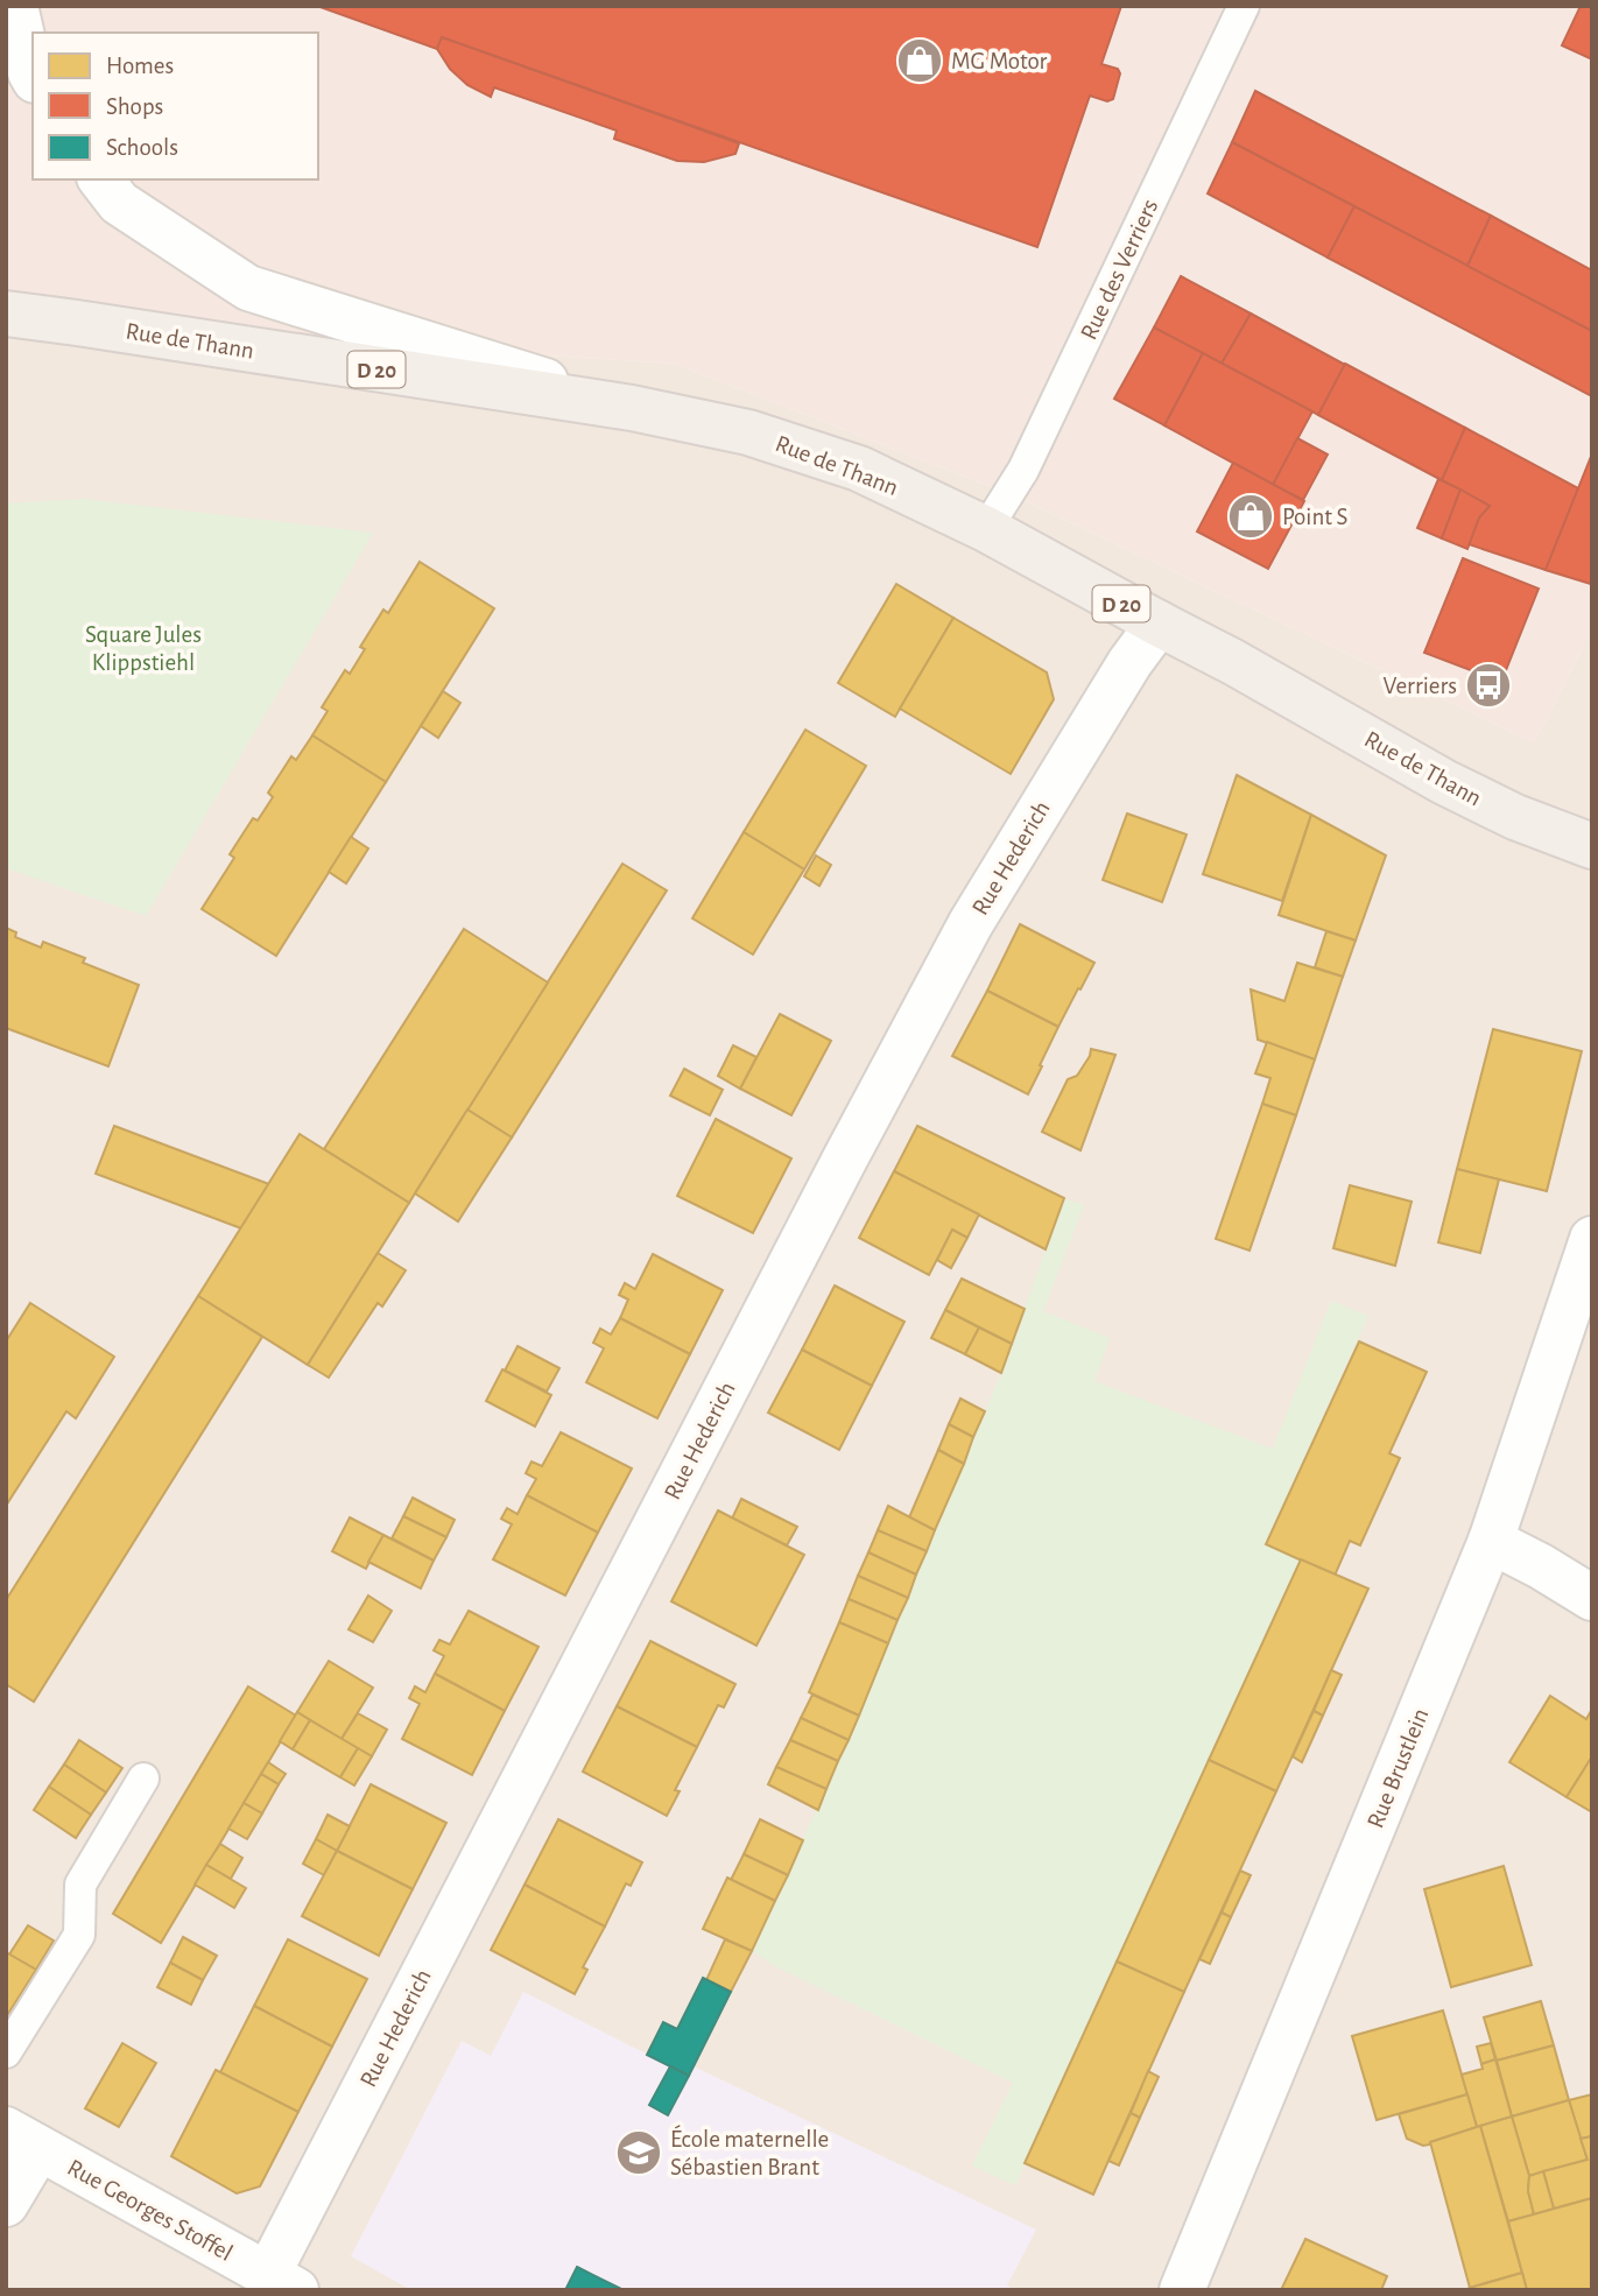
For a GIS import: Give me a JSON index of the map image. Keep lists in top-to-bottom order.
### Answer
{
  "streets": {
    "main road": ["Rue de Thann", "D 20"],
    "street": ["Rue Hederich", "Rue Brustlein", "Rue Georges Stoffel"],
    "lane": ["Rue des Verriers"]
  },
  "crossings": [
    ["Rue des Verriers", "Rue de Thann"],
    ["Rue de Thann", "Rue Hederich"],
    ["Rue Hederich", "Rue Georges Stoffel"]
  ],
  "parks": ["Square Jules Klippstiehl"],
  "places": {
    "shop": ["MG Motor", "Point S"],
    "bus stop": ["Verriers"],
    "school or university": ["École maternelle Sébastien Brant"]
  },
  "legend": ["Homes", "Shops", "Schools"]
}
